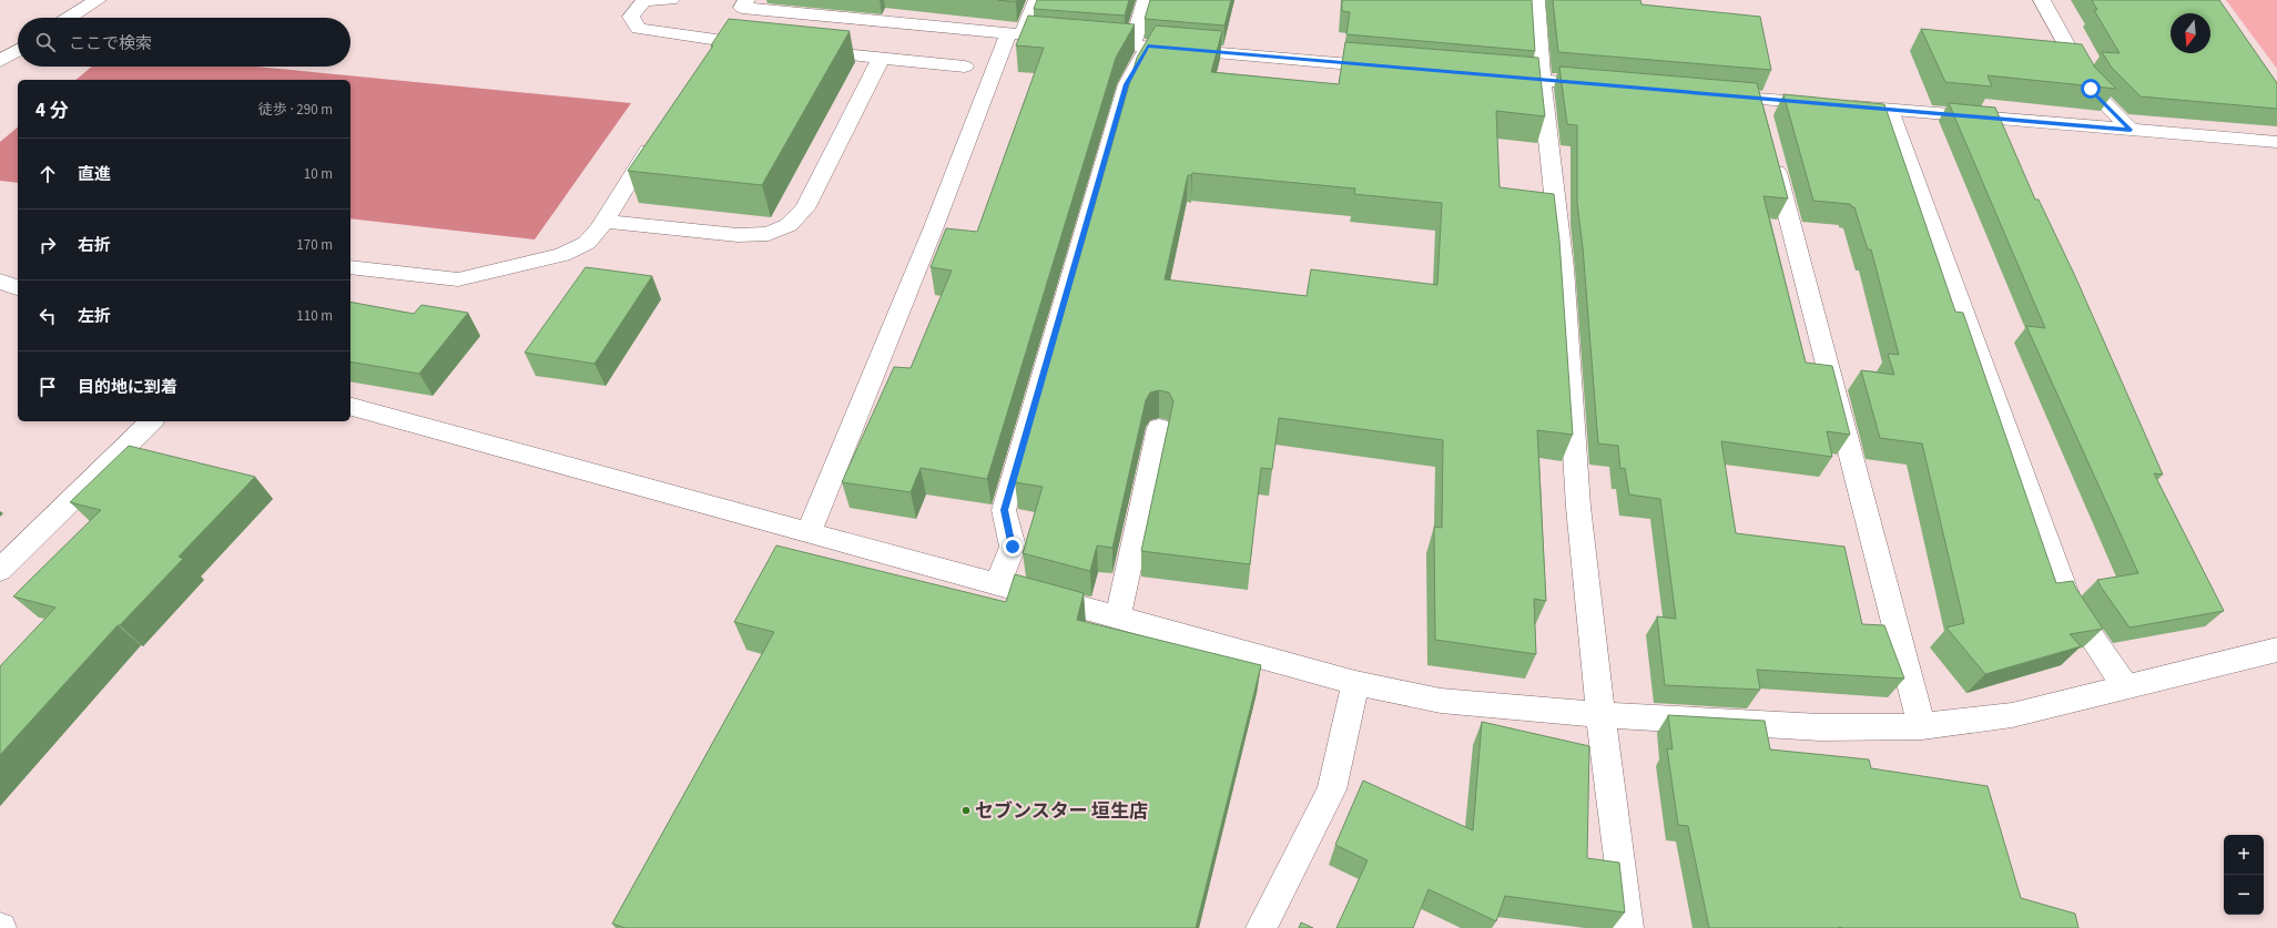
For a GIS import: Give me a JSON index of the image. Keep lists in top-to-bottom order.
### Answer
{
  "places": ["セブンスター 垣生店"],
  "north": "bottom",
  "page": {
    "search": "ここで検索",
    "heading": ["4 分", "徒歩 · 290 m"],
    "list": [
      ["直進", "10 m"],
      ["右折", "170 m"],
      ["左折", "110 m"],
      "目的地に到着"
    ],
    "map_buttons": ["+", "−"]
  }
}
